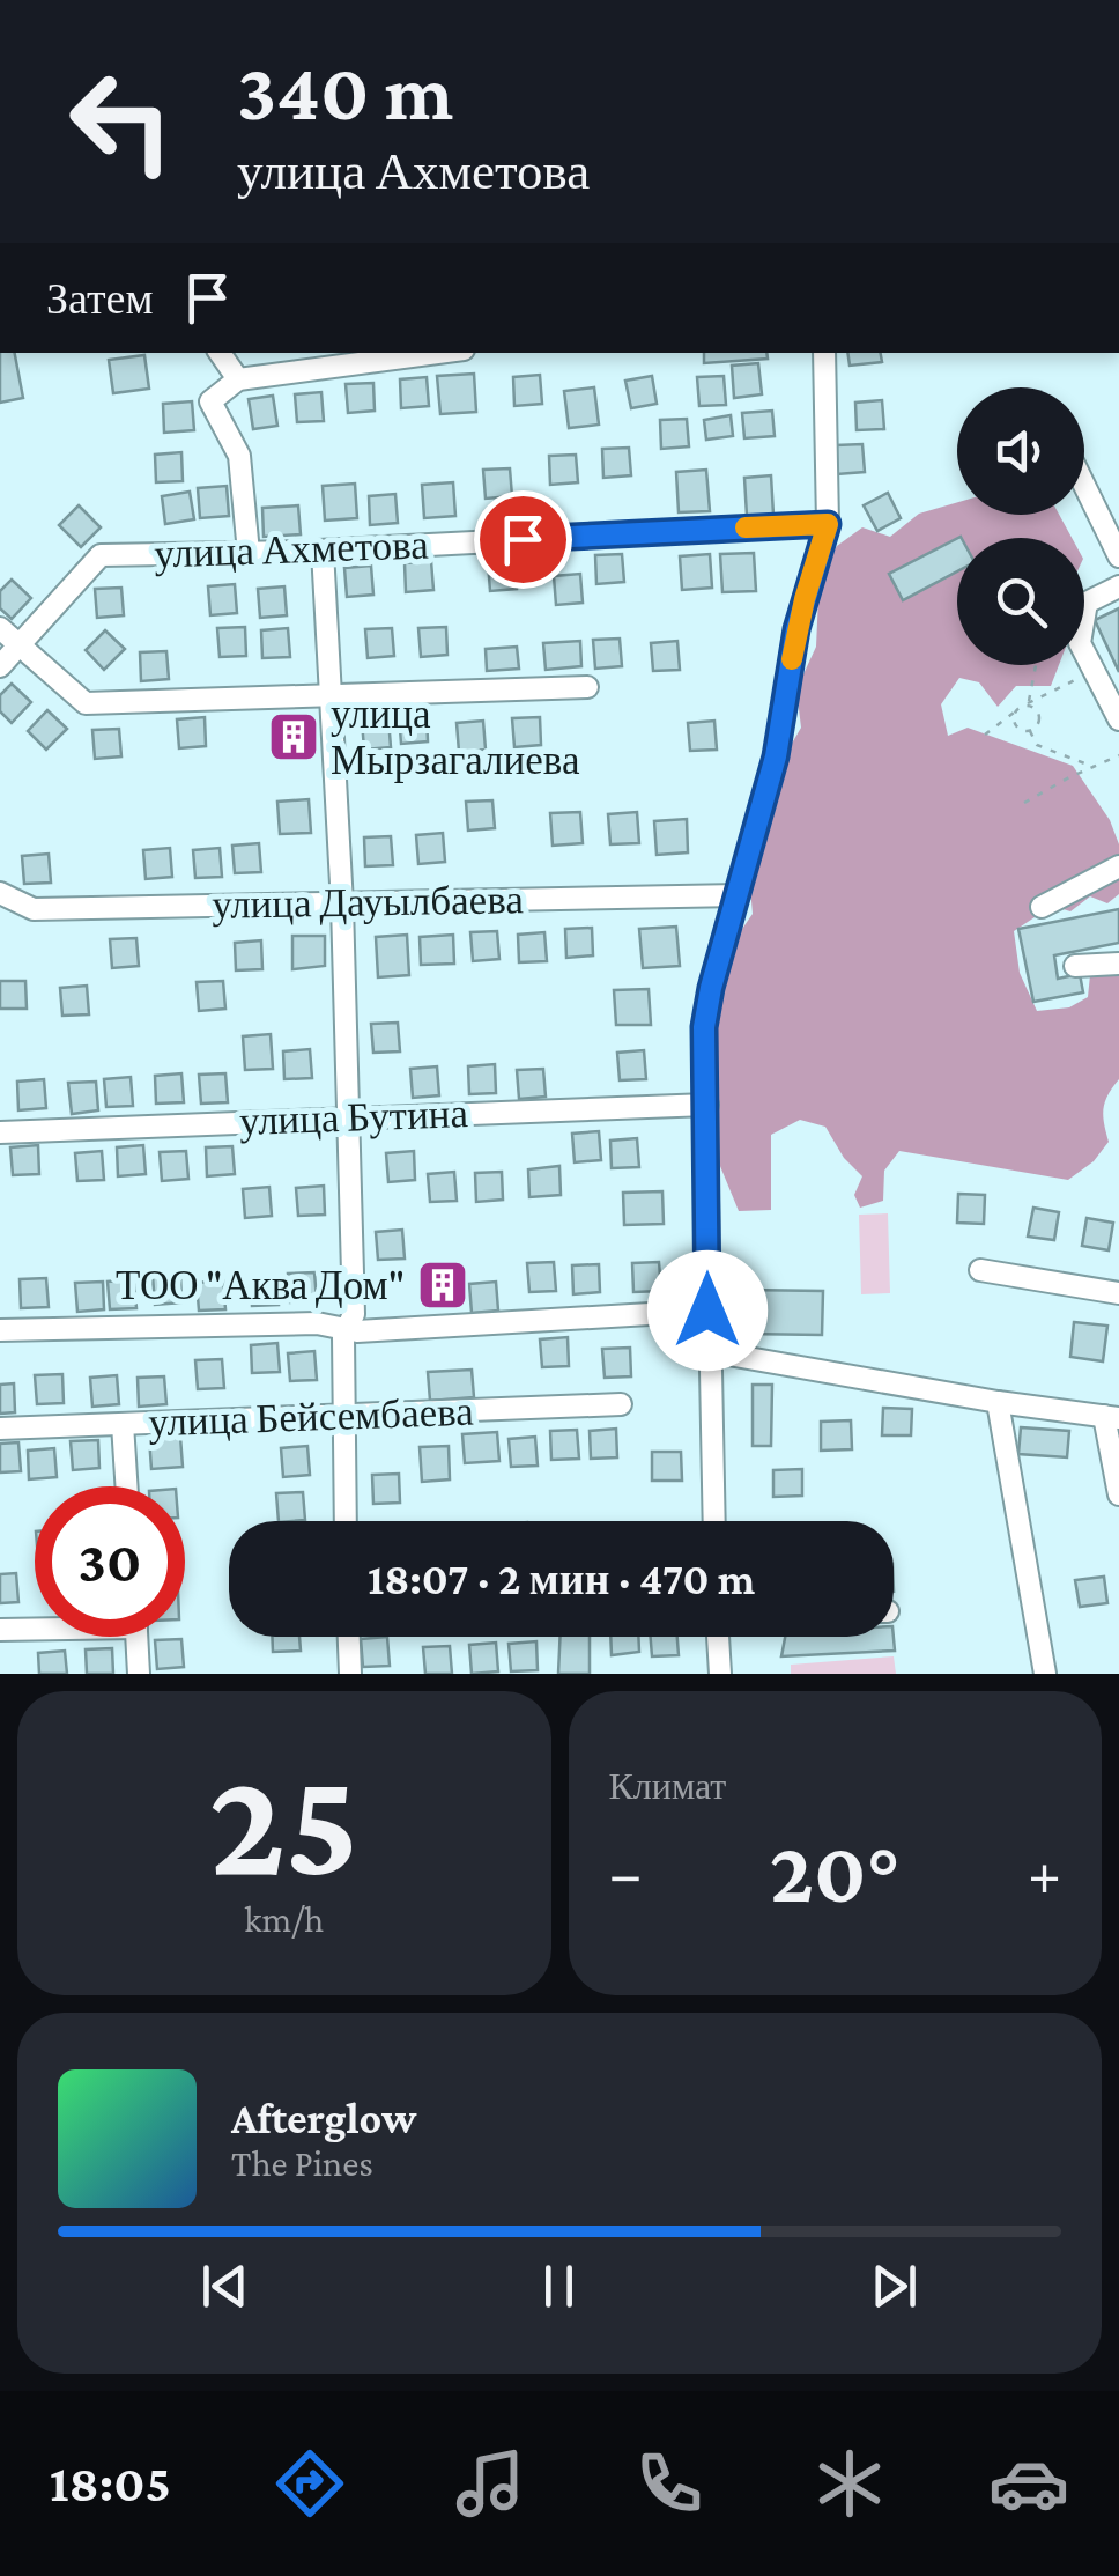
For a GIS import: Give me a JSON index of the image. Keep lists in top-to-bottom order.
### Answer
{
  "streets": {
    "street": [
      "улица Ахметова",
      "улица Дауылбаева",
      "улица Бутина",
      "улица Бейсембаева"
    ]
  },
  "places": {
    "building": ["улица Мырзагалиева", "ТОО \"Аква Дом\""]
  },
  "page": {
    "turn": ["340 m", "улица Ахметова"],
    "then": "Затем",
    "limit": "30",
    "trip": "18:07 · 2 мин · 470 m",
    "tile": [
      ["25", "km/h"],
      "Климат"
    ],
    "heat": ["−", "20°", "+"],
    "song": ["Afterglow", "The Pines"],
    "tabs": "18:05"
  }
}
